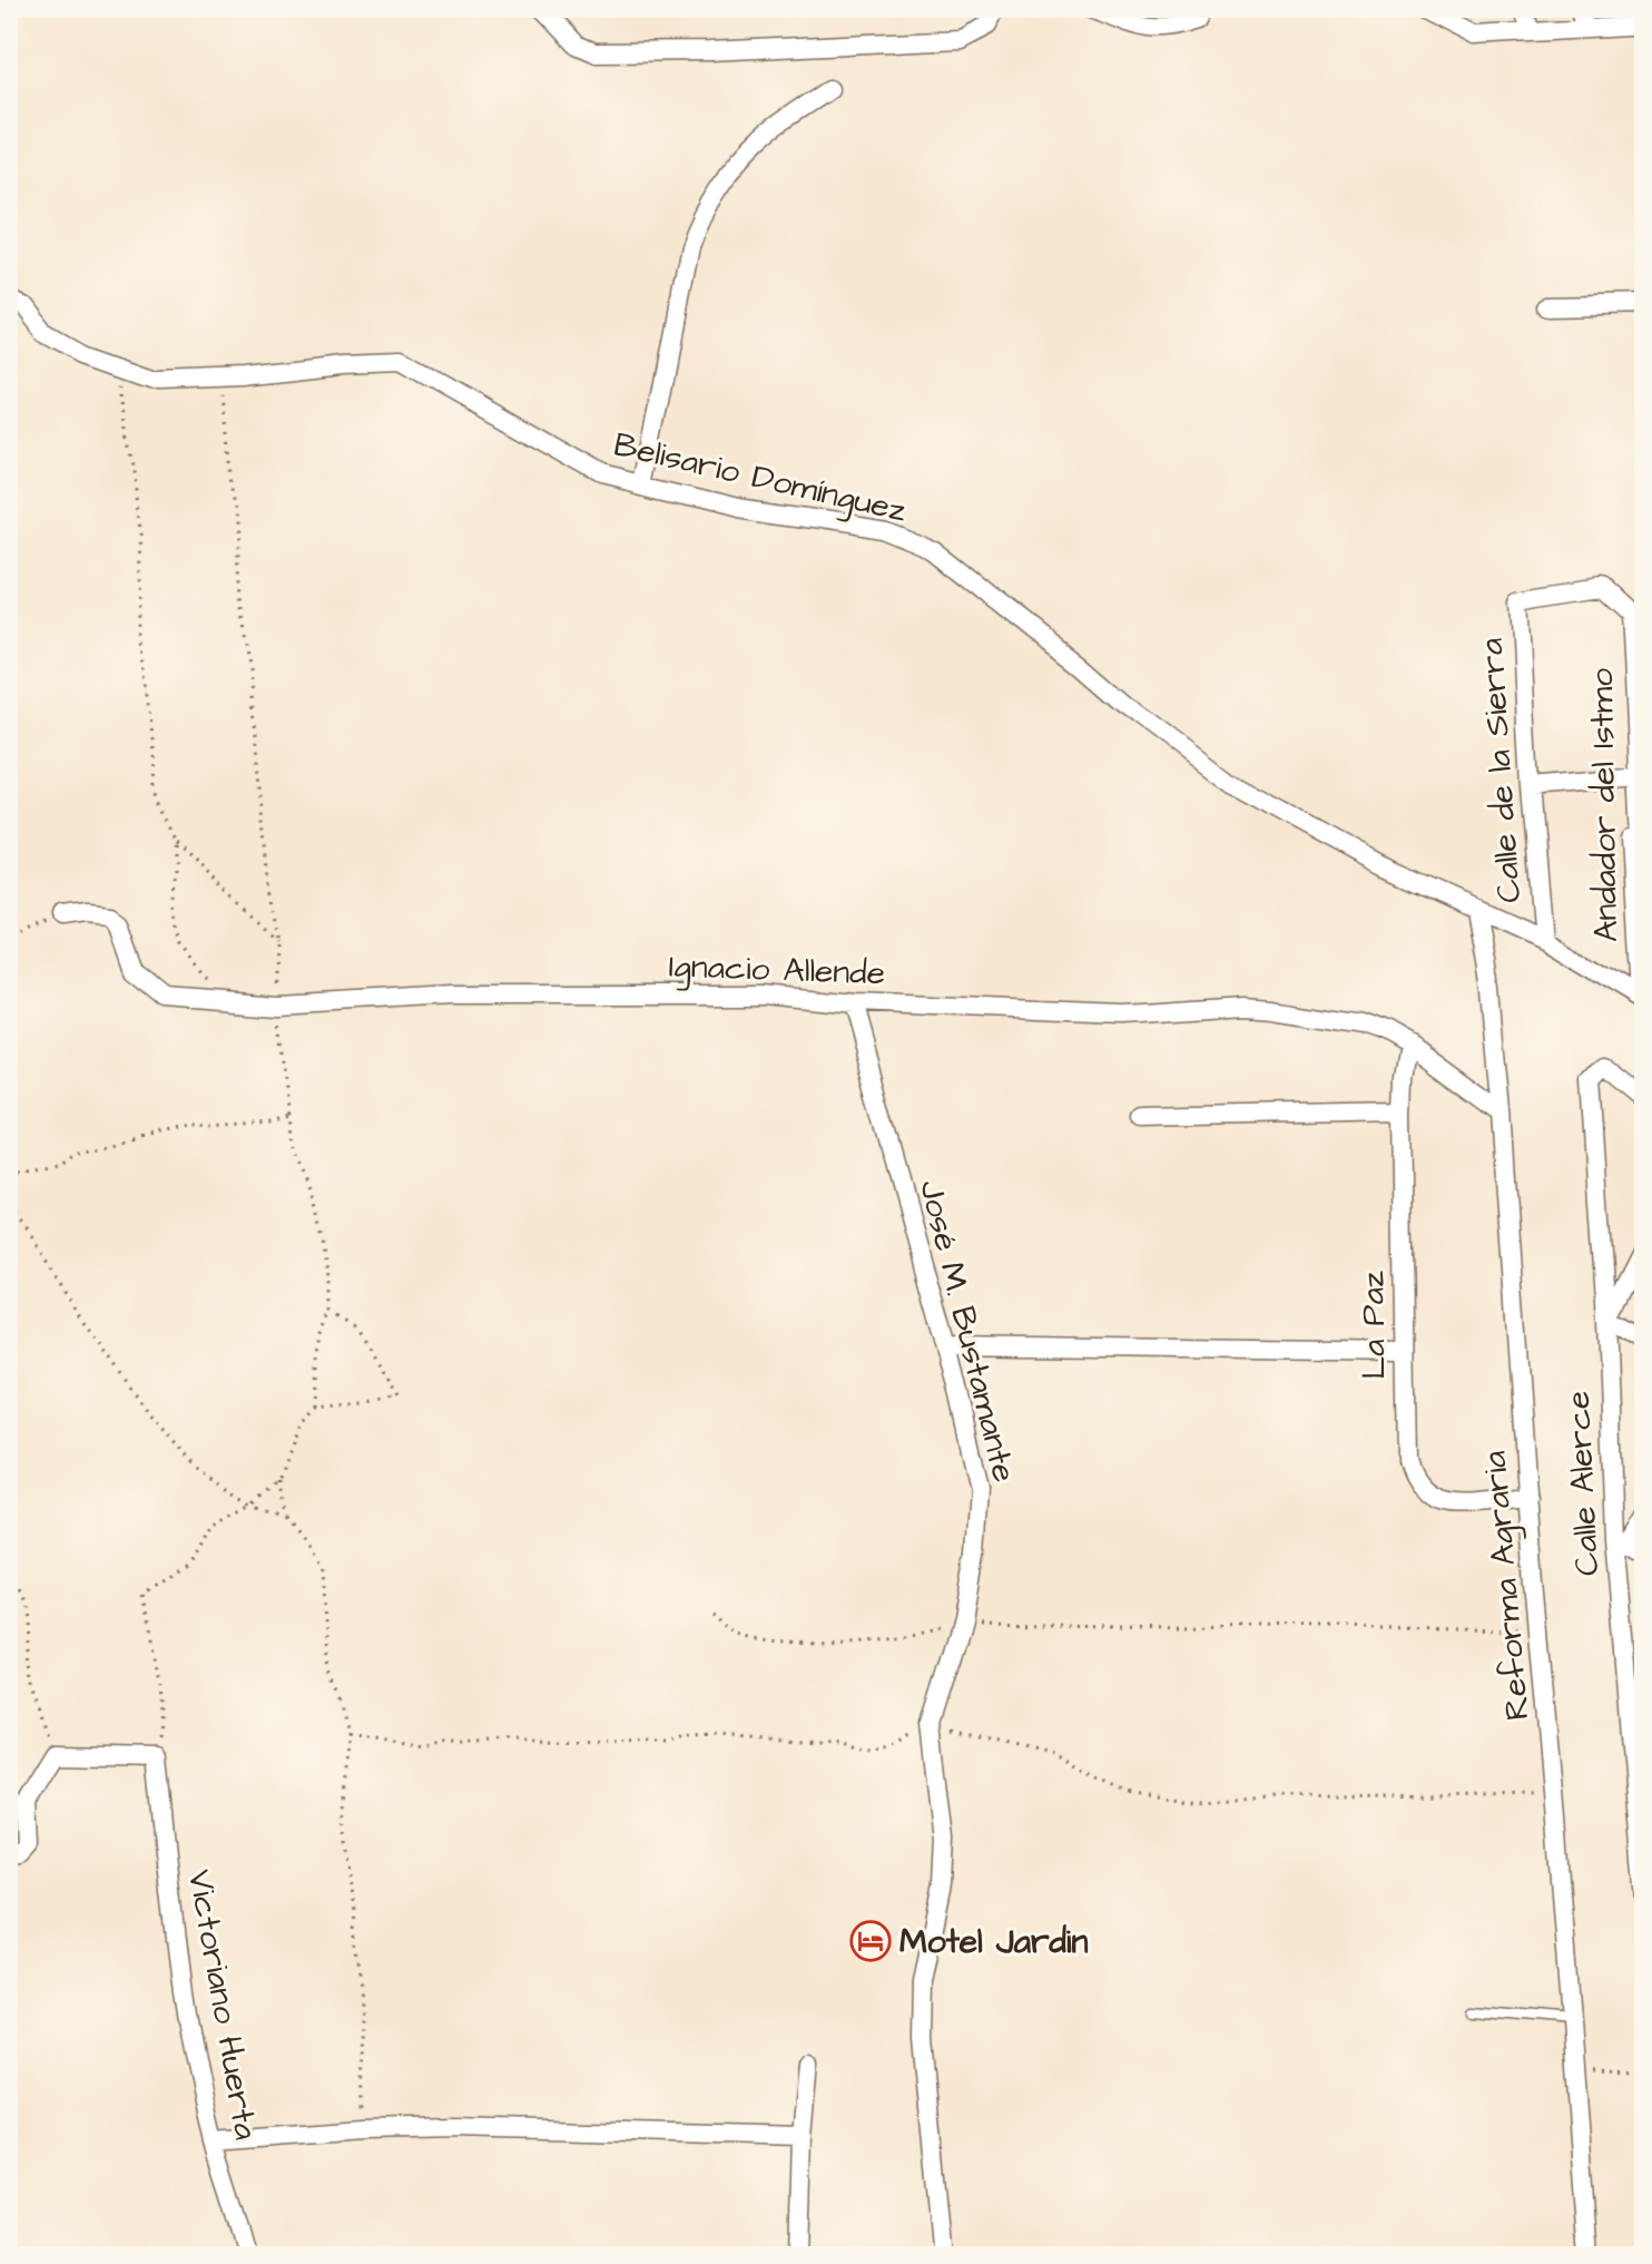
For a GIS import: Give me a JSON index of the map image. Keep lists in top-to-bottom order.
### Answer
{
  "streets": {
    "street": [
      "Belisario Domínguez",
      "Calle de la Sierra",
      "Andador del Istmo",
      "Ignacio Allende",
      "La Paz",
      "José M. Bustamante",
      "Calle Alerce",
      "Reforma Agraria",
      "Victoriano Huerta"
    ]
  },
  "crossings": [
    ["Belisario Domínguez", "Calle de la Sierra"],
    ["Belisario Domínguez", "Andador del Istmo"],
    ["Belisario Domínguez", "Reforma Agraria"],
    ["Calle de la Sierra", "Andador del Istmo"],
    ["Ignacio Allende", "La Paz"],
    ["Ignacio Allende", "José M. Bustamante"],
    ["Ignacio Allende", "Reforma Agraria"],
    ["La Paz", "Reforma Agraria"]
  ],
  "places": {
    "hotel": ["Motel Jardin"]
  }
}
